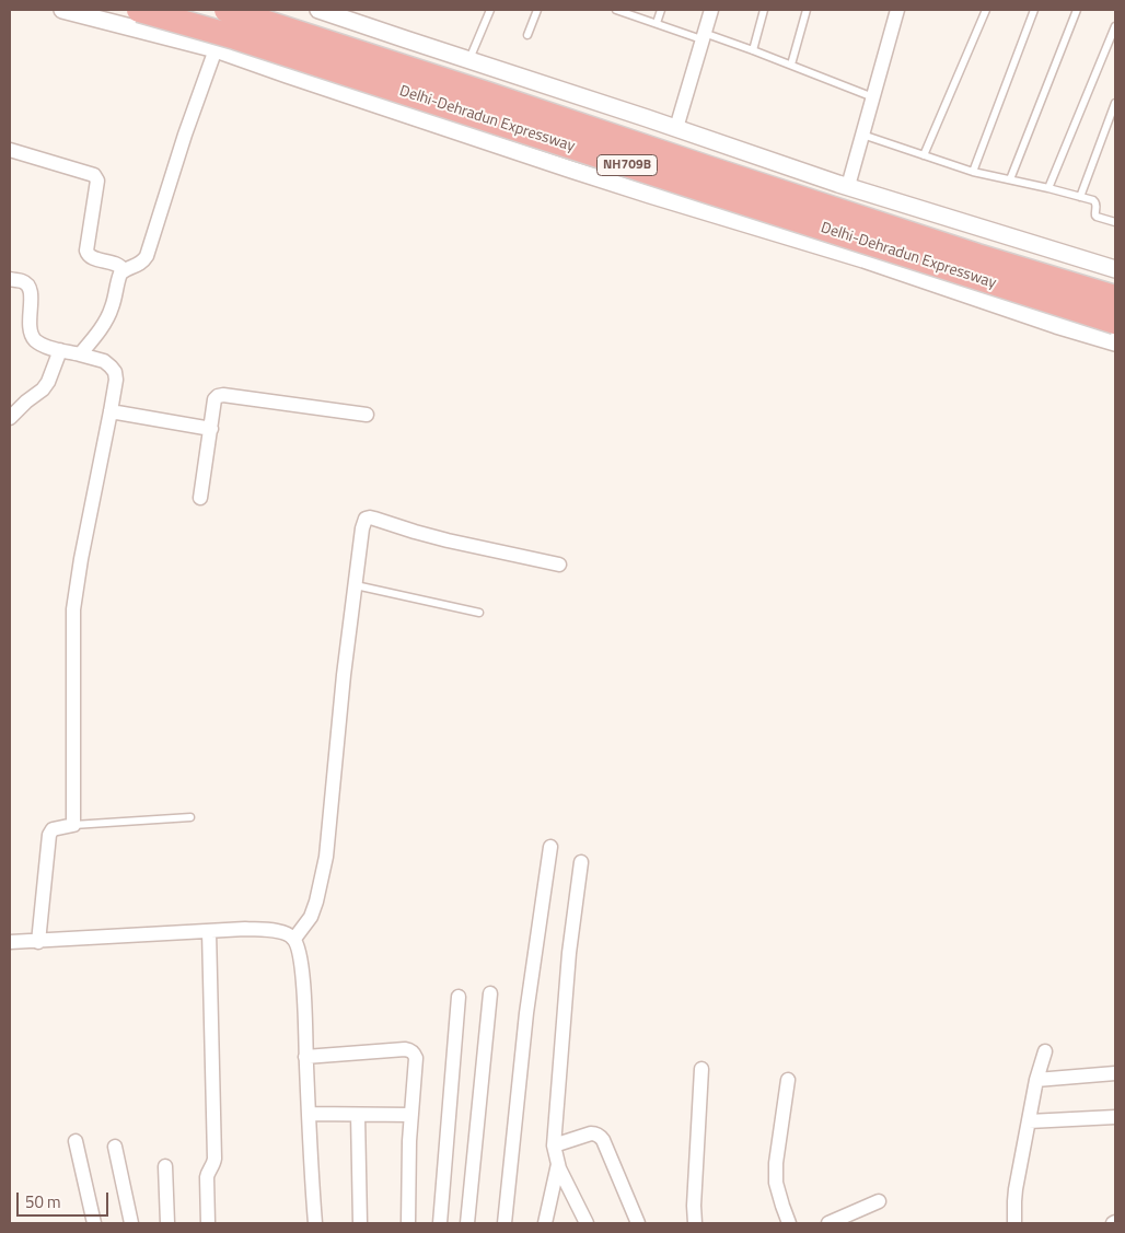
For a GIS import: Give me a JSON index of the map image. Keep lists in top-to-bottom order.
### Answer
{
  "streets": {
    "highway": ["Delhi-Dehradun Expressway", "NH709B"]
  },
  "scale_bar": "50 m"
}
